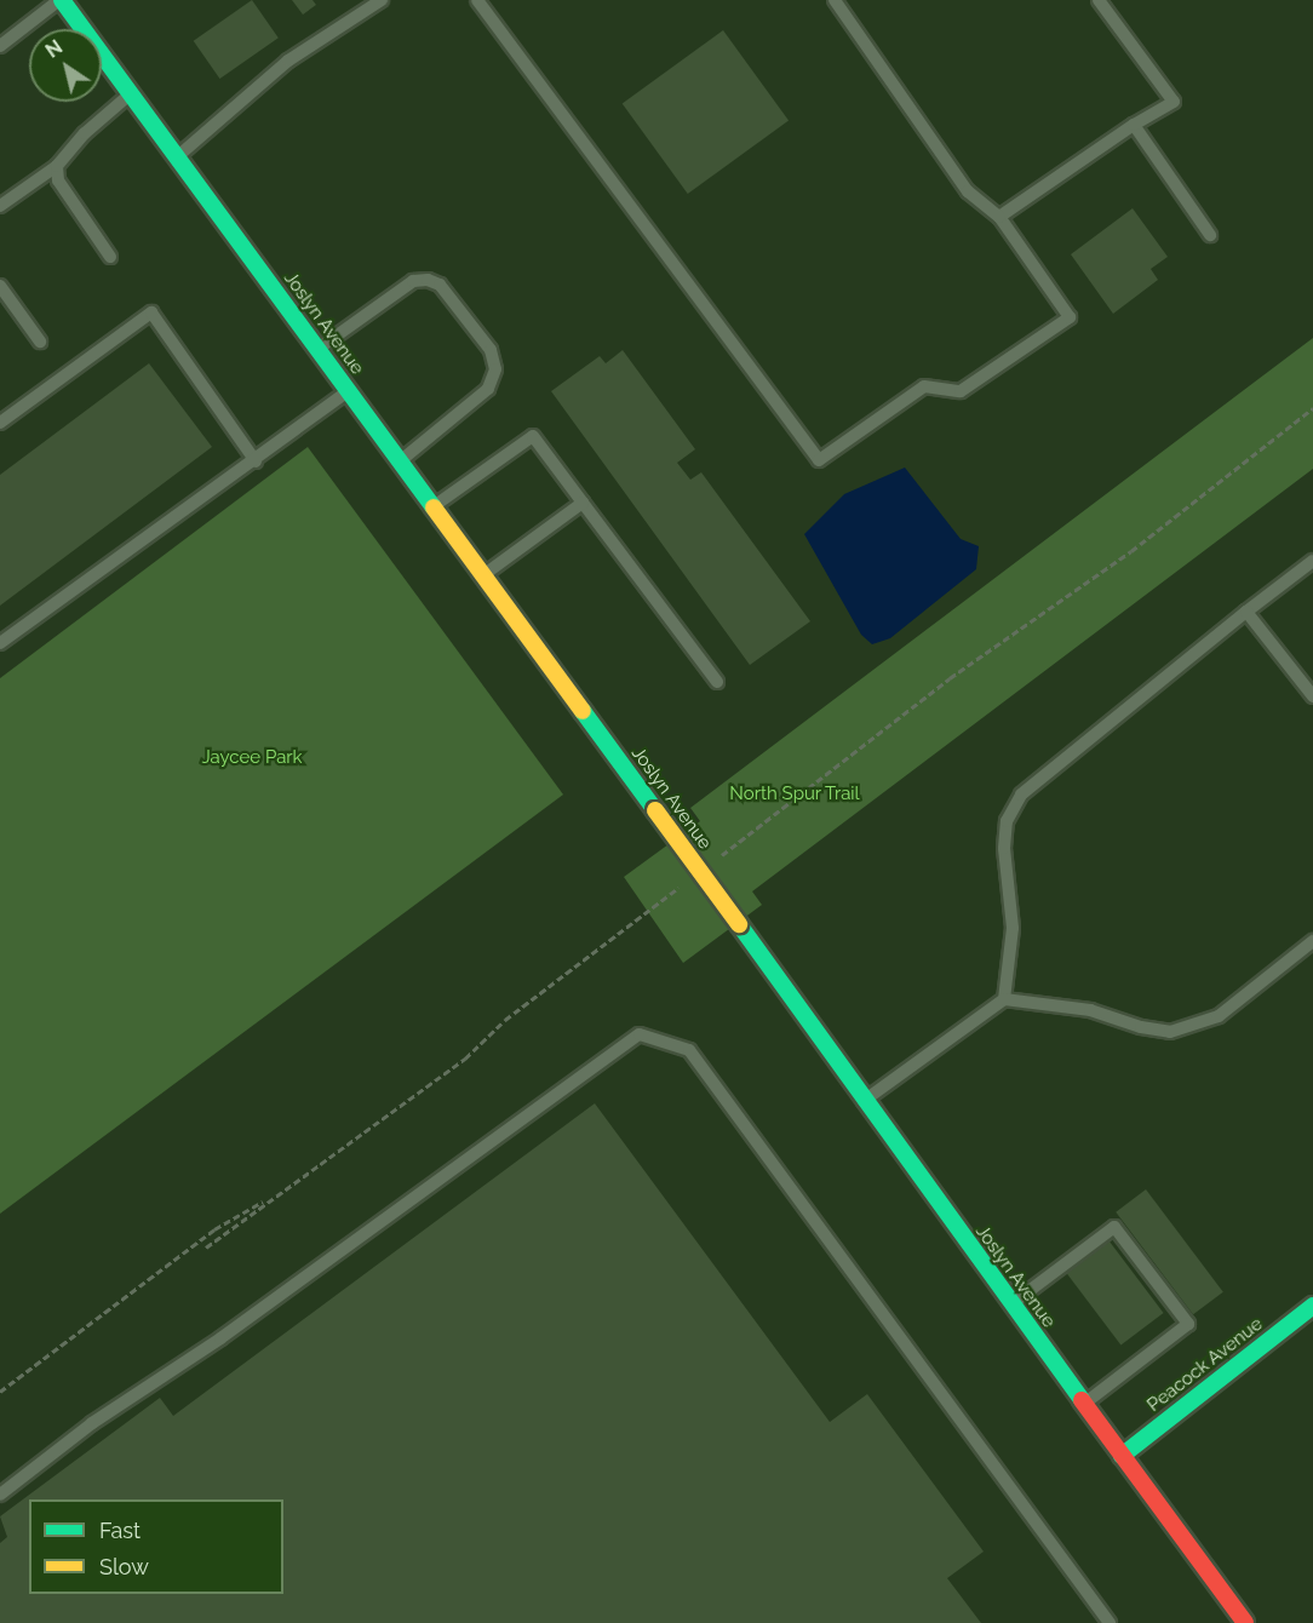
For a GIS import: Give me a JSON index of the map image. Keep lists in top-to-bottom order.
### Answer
{
  "streets": {
    "main road": ["Joslyn Avenue", "Peacock Avenue"]
  },
  "crossings": [
    ["Joslyn Avenue", "Peacock Avenue"]
  ],
  "parks": ["Jaycee Park", "North Spur Trail"],
  "legend": ["Fast", "Slow"],
  "north": "top left"
}
